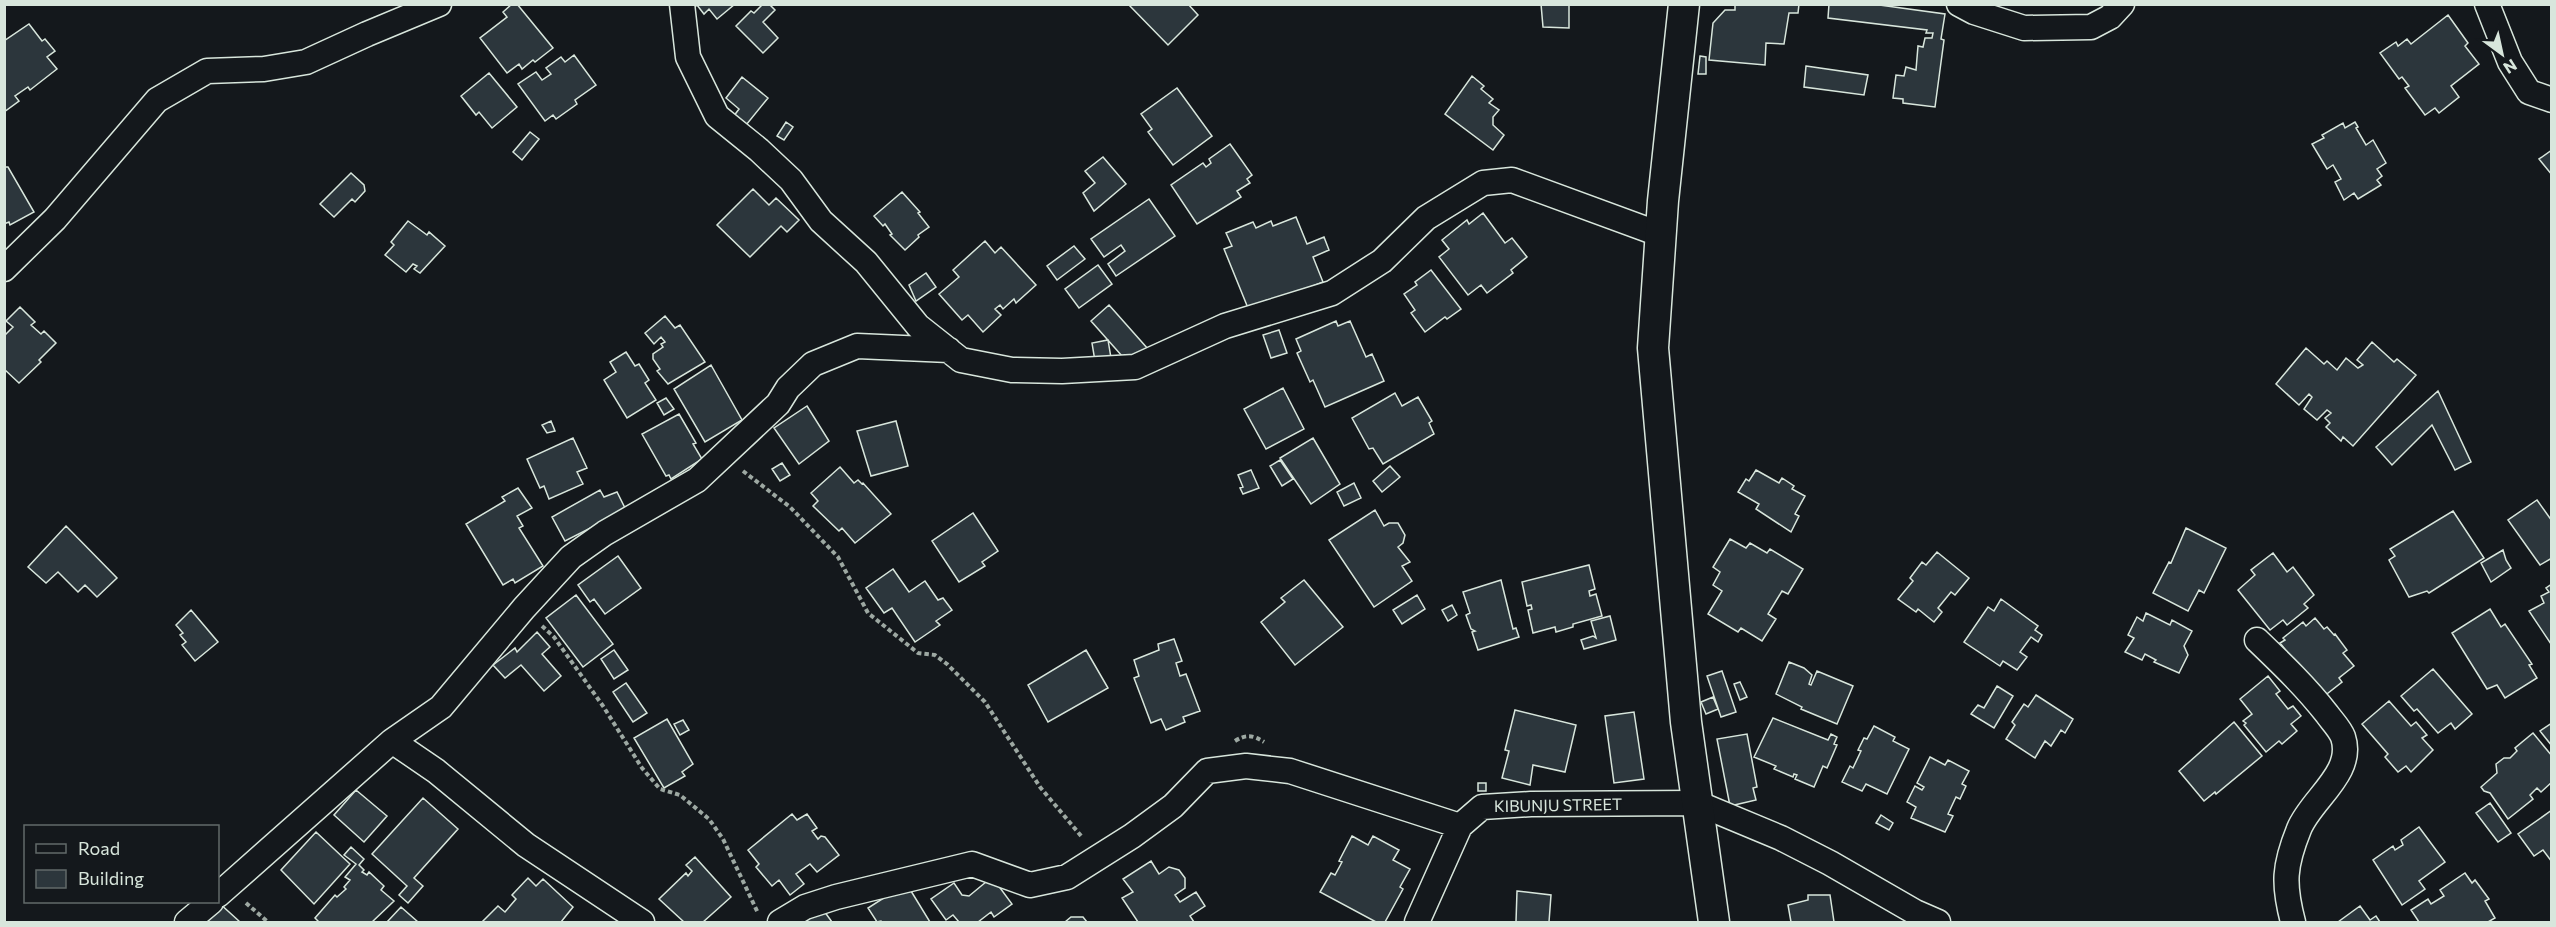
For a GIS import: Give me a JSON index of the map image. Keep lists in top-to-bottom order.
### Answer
{
  "streets": {
    "street": ["KIBUNJU STREET"]
  },
  "legend": ["Road", "Building"],
  "north": "bottom right"
}
